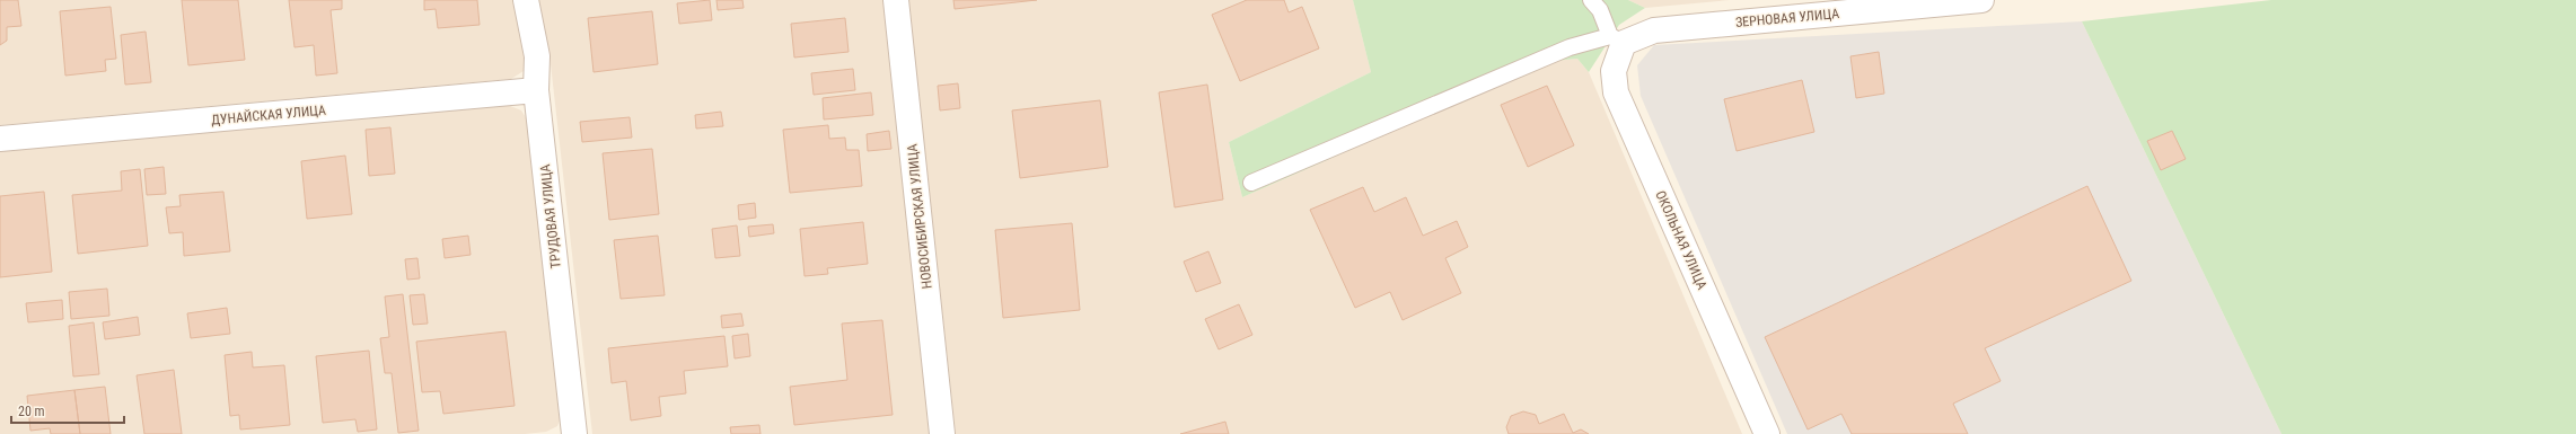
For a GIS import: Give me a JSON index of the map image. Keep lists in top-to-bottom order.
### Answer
{
  "streets": {
    "street": [
      "ЗЕРНОВАЯ УЛИЦА",
      "ДУНАЙСКАЯ УЛИЦА",
      "ТРУДОВАЯ УЛИЦА",
      "НОВОСИБИРСКАЯ УЛИЦА",
      "ОКОЛЬНАЯ УЛИЦА"
    ]
  },
  "crossings": [
    ["ЗЕРНОВАЯ УЛИЦА", "ОКОЛЬНАЯ УЛИЦА"],
    ["ДУНАЙСКАЯ УЛИЦА", "ТРУДОВАЯ УЛИЦА"]
  ],
  "scale_bar": "20 m"
}
